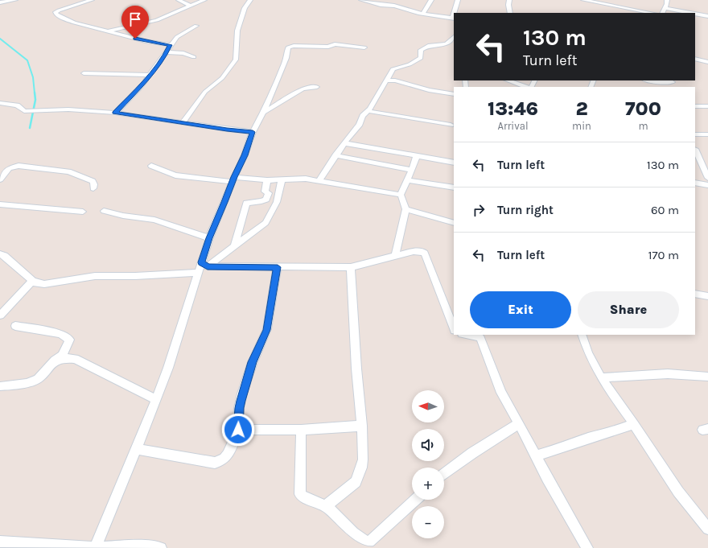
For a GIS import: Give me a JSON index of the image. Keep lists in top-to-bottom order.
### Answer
{
  "north": "left",
  "page": {
    "turn": ["130 m", "Turn left"],
    "eta": [
      "13:46",
      "Arrival",
      "2",
      "min",
      "700",
      "m"
    ],
    "list": [
      {
        "name": "Turn left",
        "value": "130 m"
      },
      {
        "name": "Turn right",
        "value": "60 m"
      },
      {
        "name": "Turn left",
        "value": "170 m"
      }
    ],
    "buttons": ["Exit", "Share"],
    "map_buttons": ["+", "−"]
  }
}
